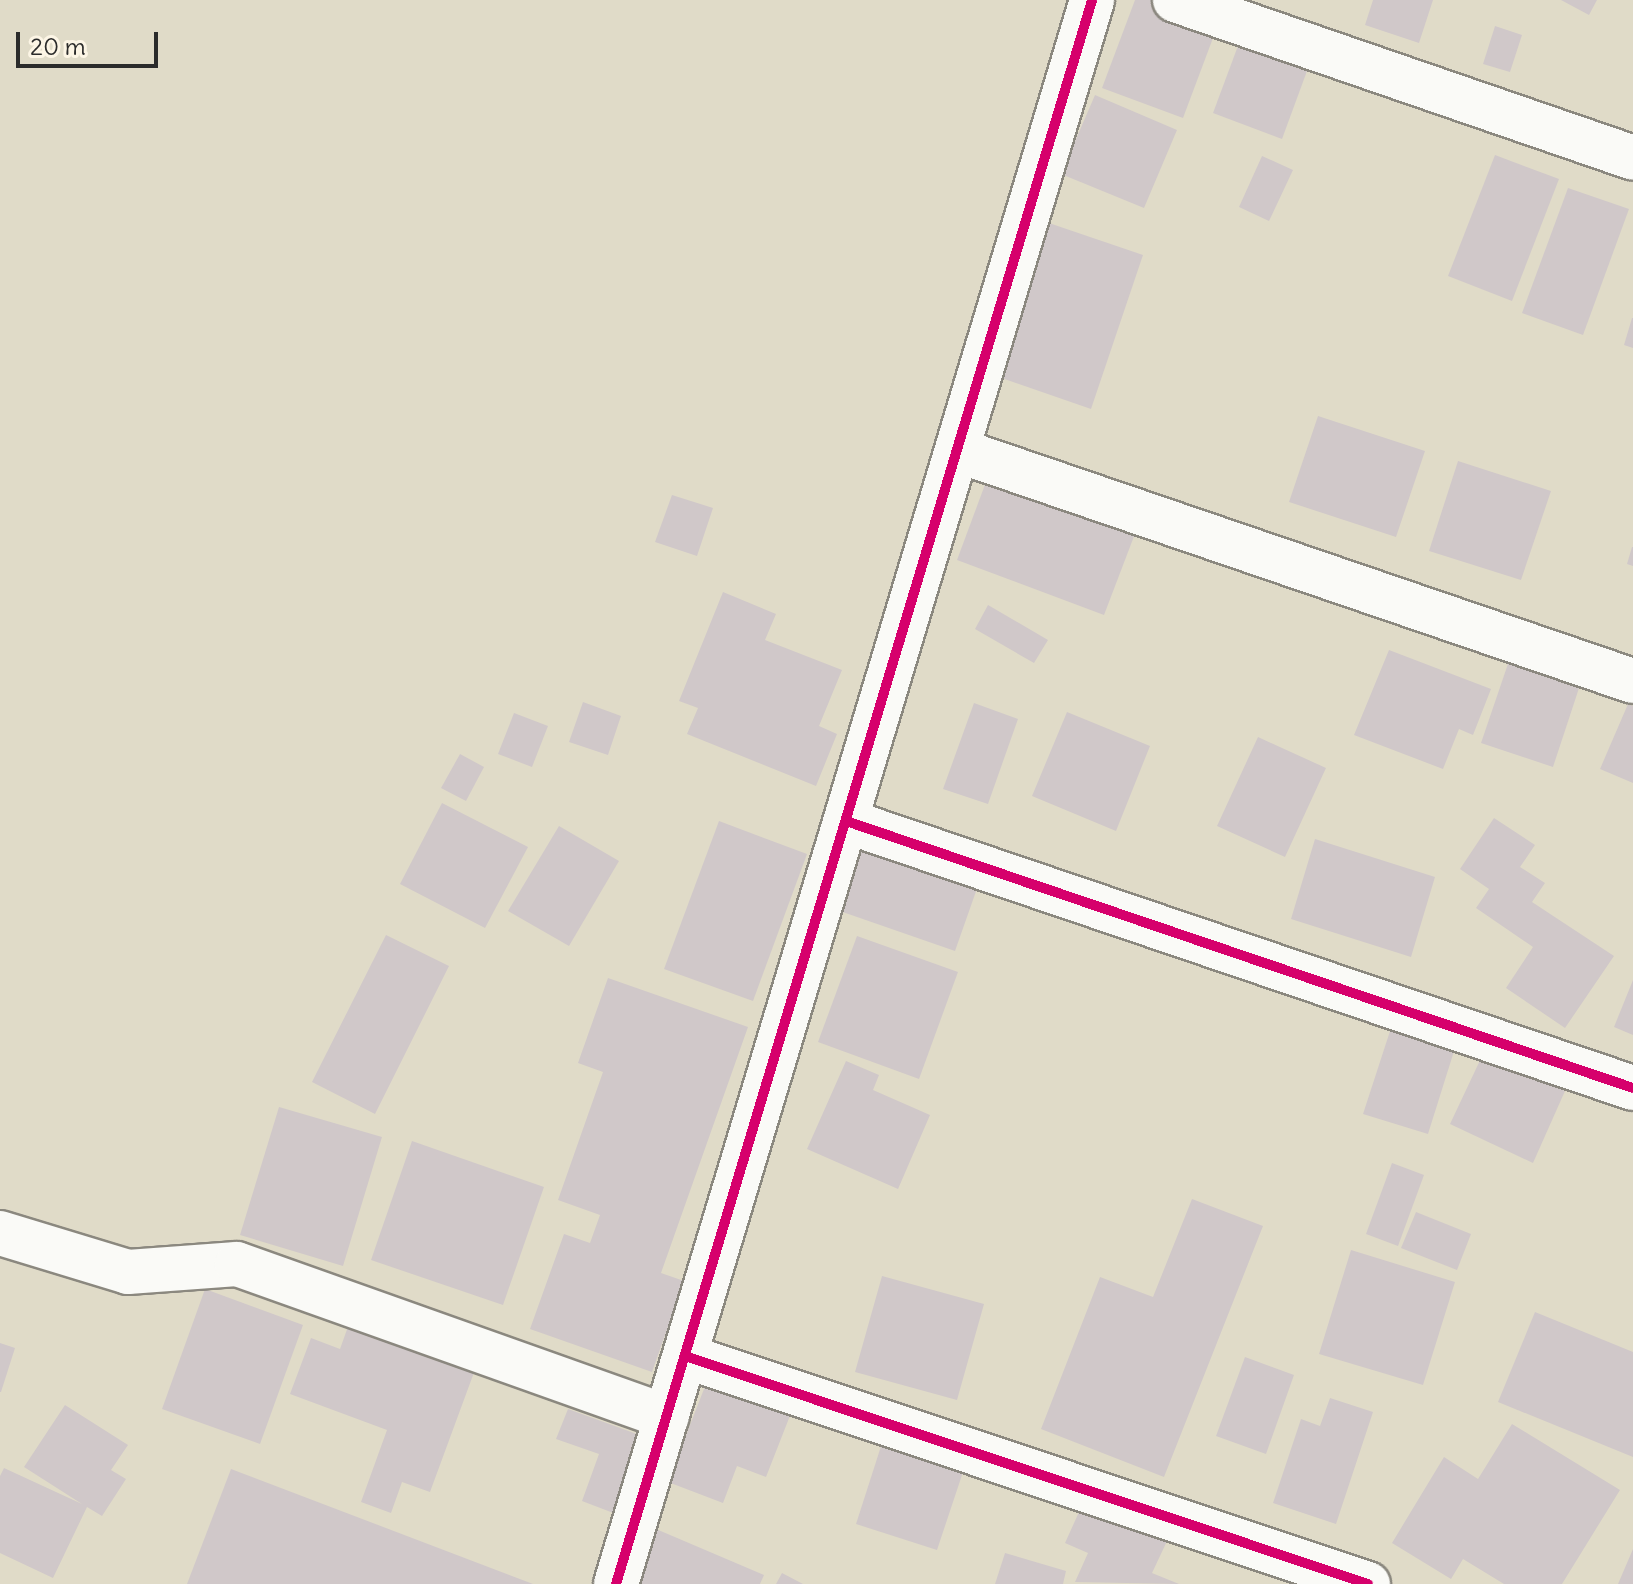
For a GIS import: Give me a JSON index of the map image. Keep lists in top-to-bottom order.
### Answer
{
  "scale_bar": "20 m"
}
